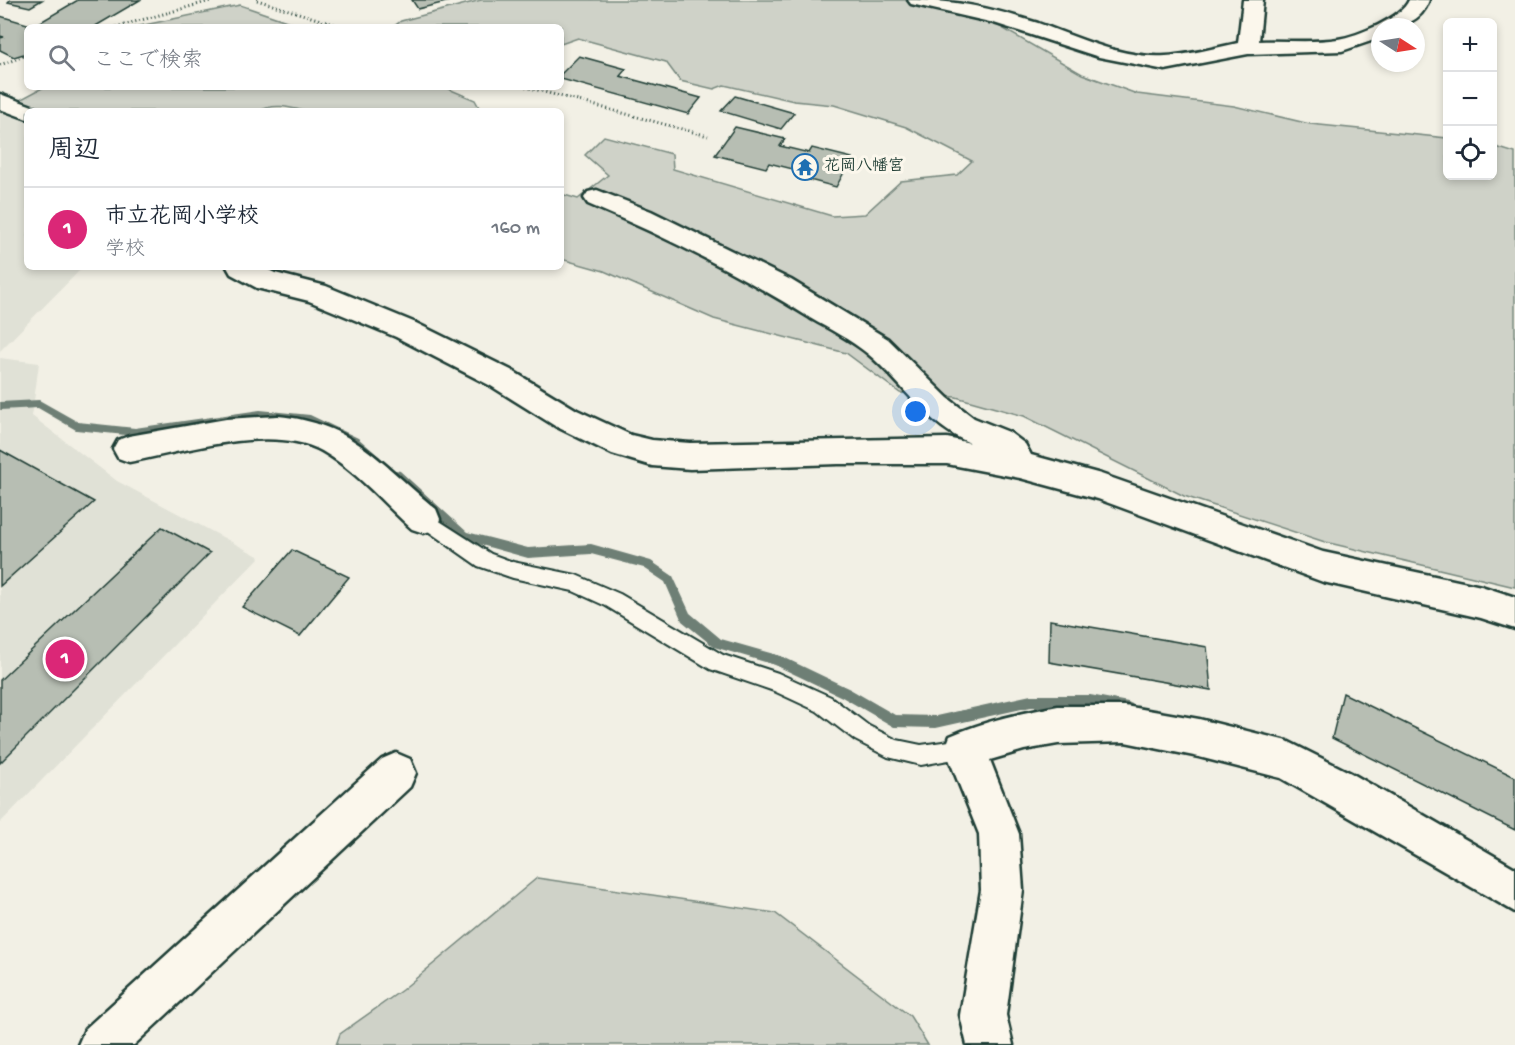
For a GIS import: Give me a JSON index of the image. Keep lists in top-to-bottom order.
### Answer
{
  "places": {
    "temple": ["花岡八幡宮"]
  },
  "north": "right",
  "page": {
    "map_buttons": ["+", "−"],
    "search": "ここで検索",
    "heading": "周辺",
    "list": [
      {
        "mark": "1",
        "name": "市立花岡小学校",
        "note": "学校",
        "value": "160 m"
      }
    ],
    "pins": "1"
  }
}
